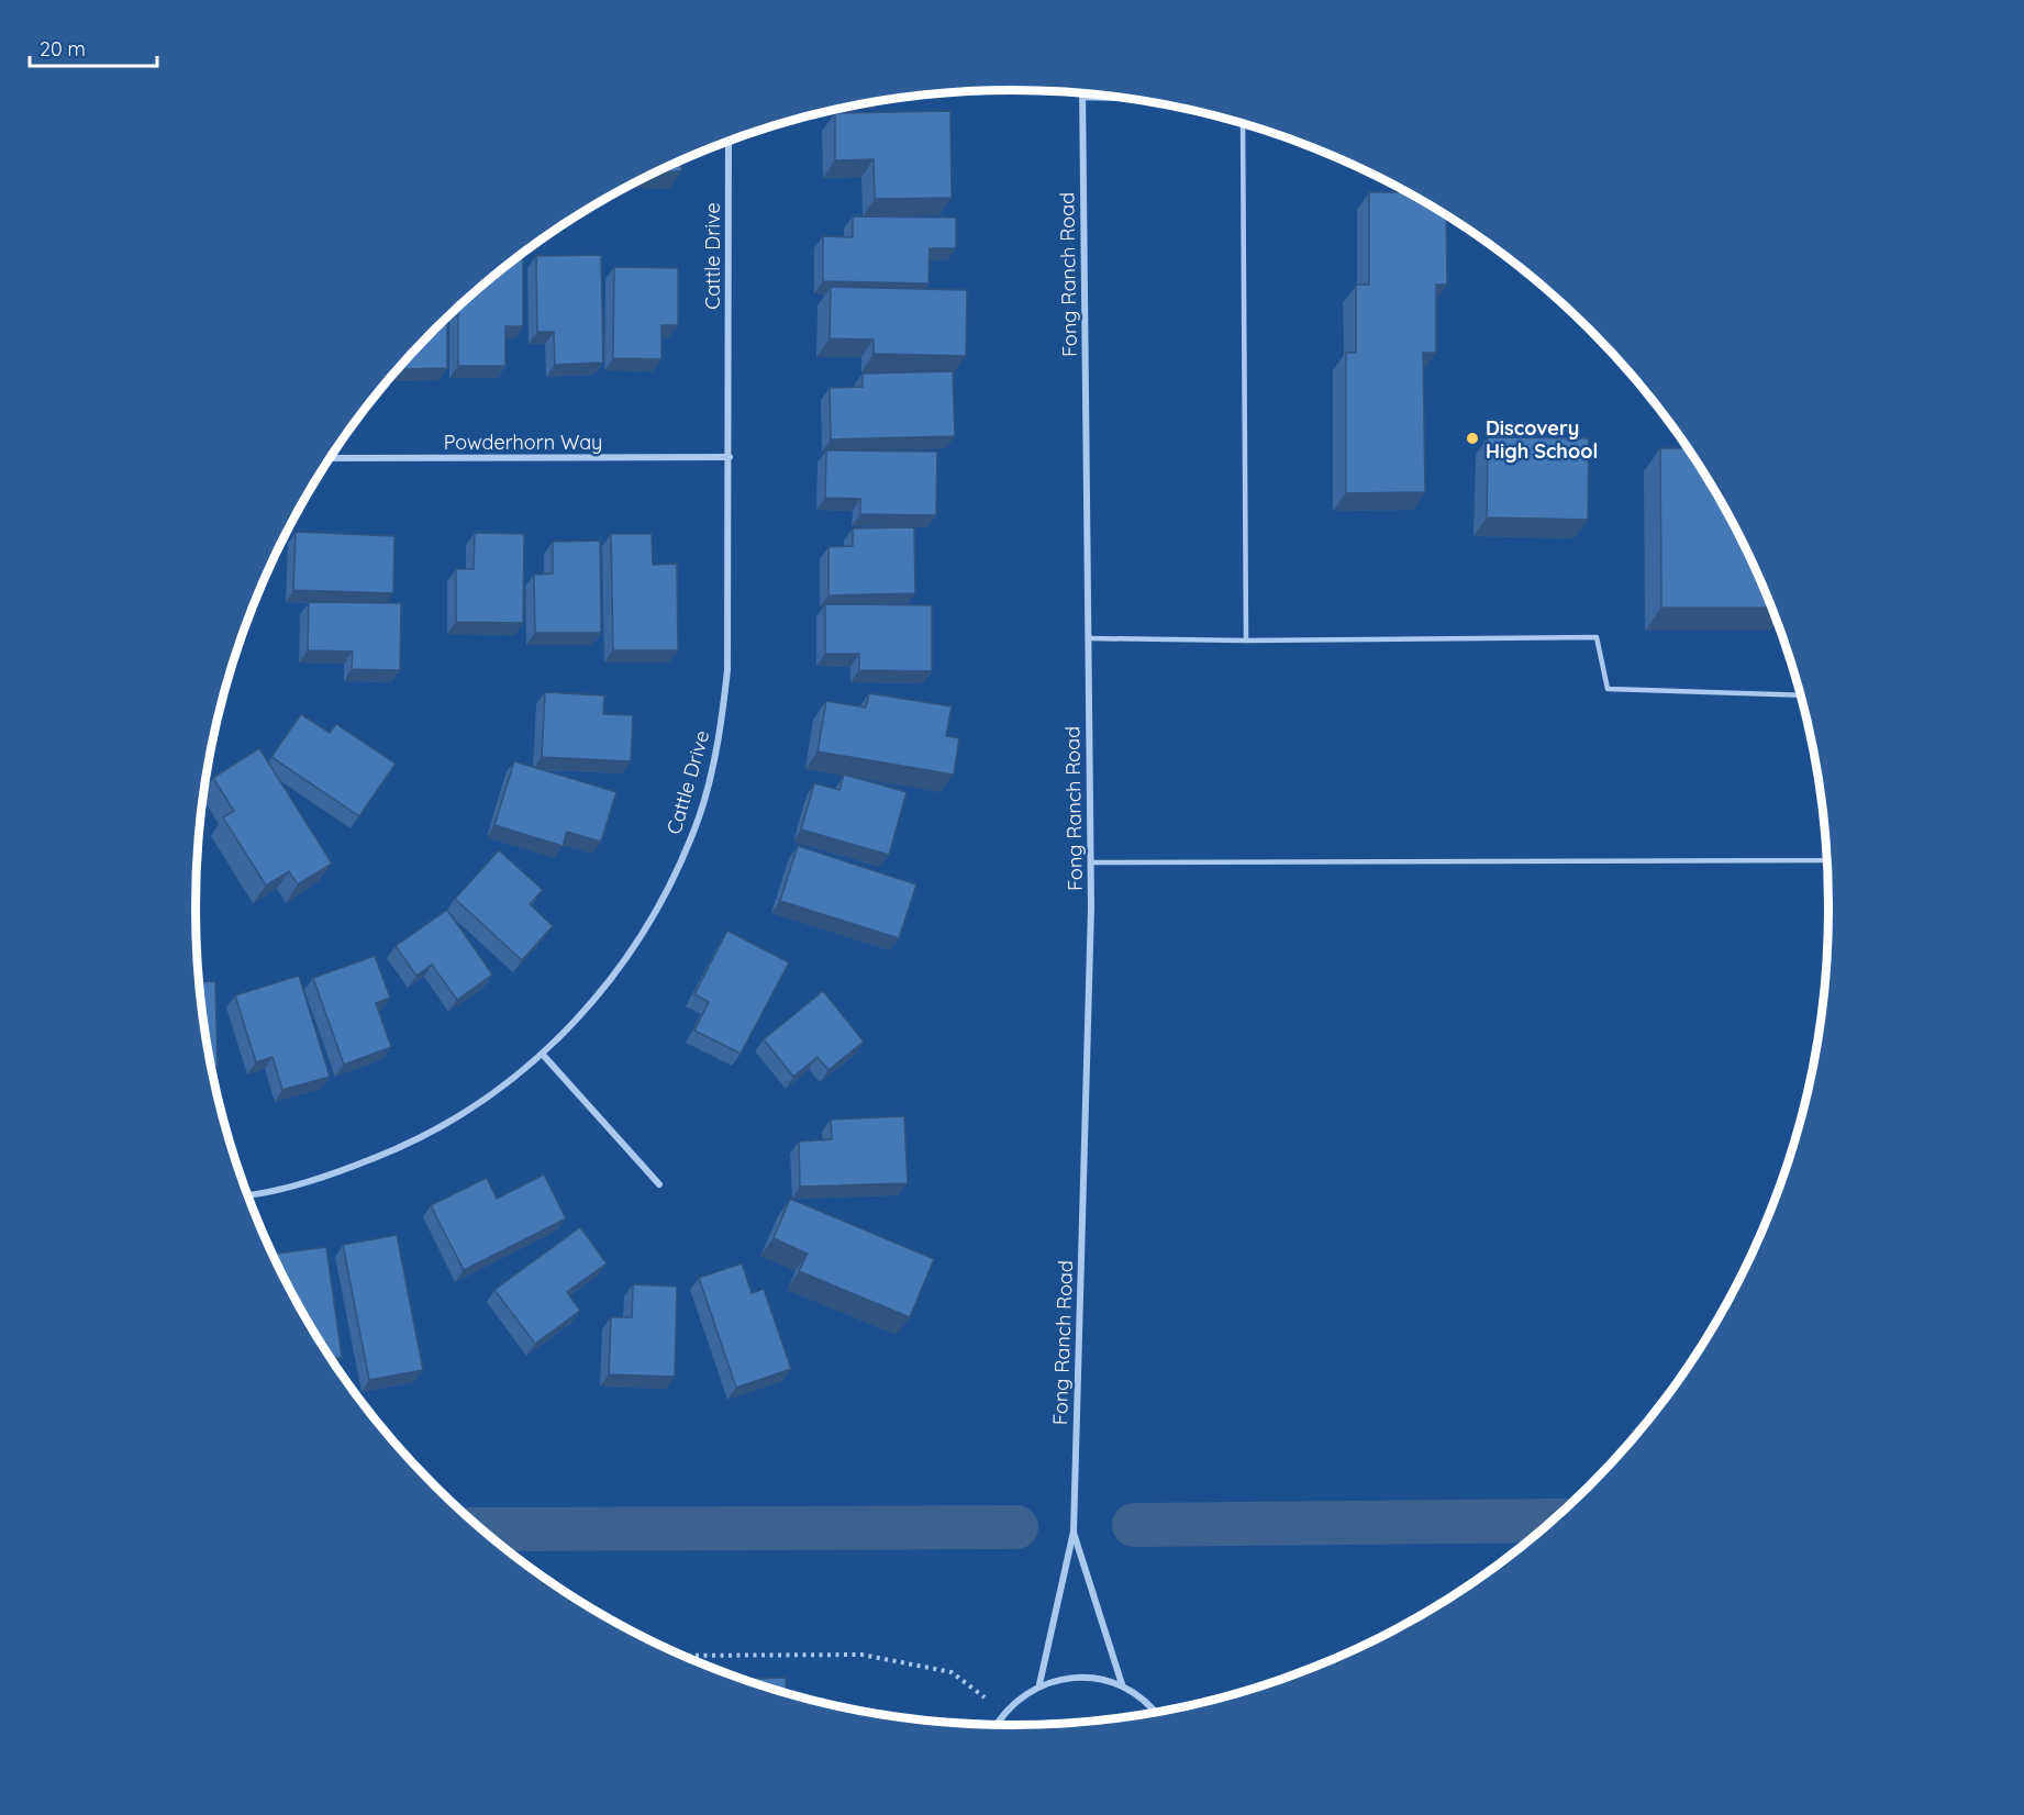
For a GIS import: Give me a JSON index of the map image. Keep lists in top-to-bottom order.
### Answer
{
  "streets": {
    "street": ["Cattle Drive", "Fong Ranch Road", "Powderhorn Way"]
  },
  "crossings": [
    ["Cattle Drive", "Powderhorn Way"]
  ],
  "places": ["Discovery High School"],
  "scale_bar": "20 m"
}
